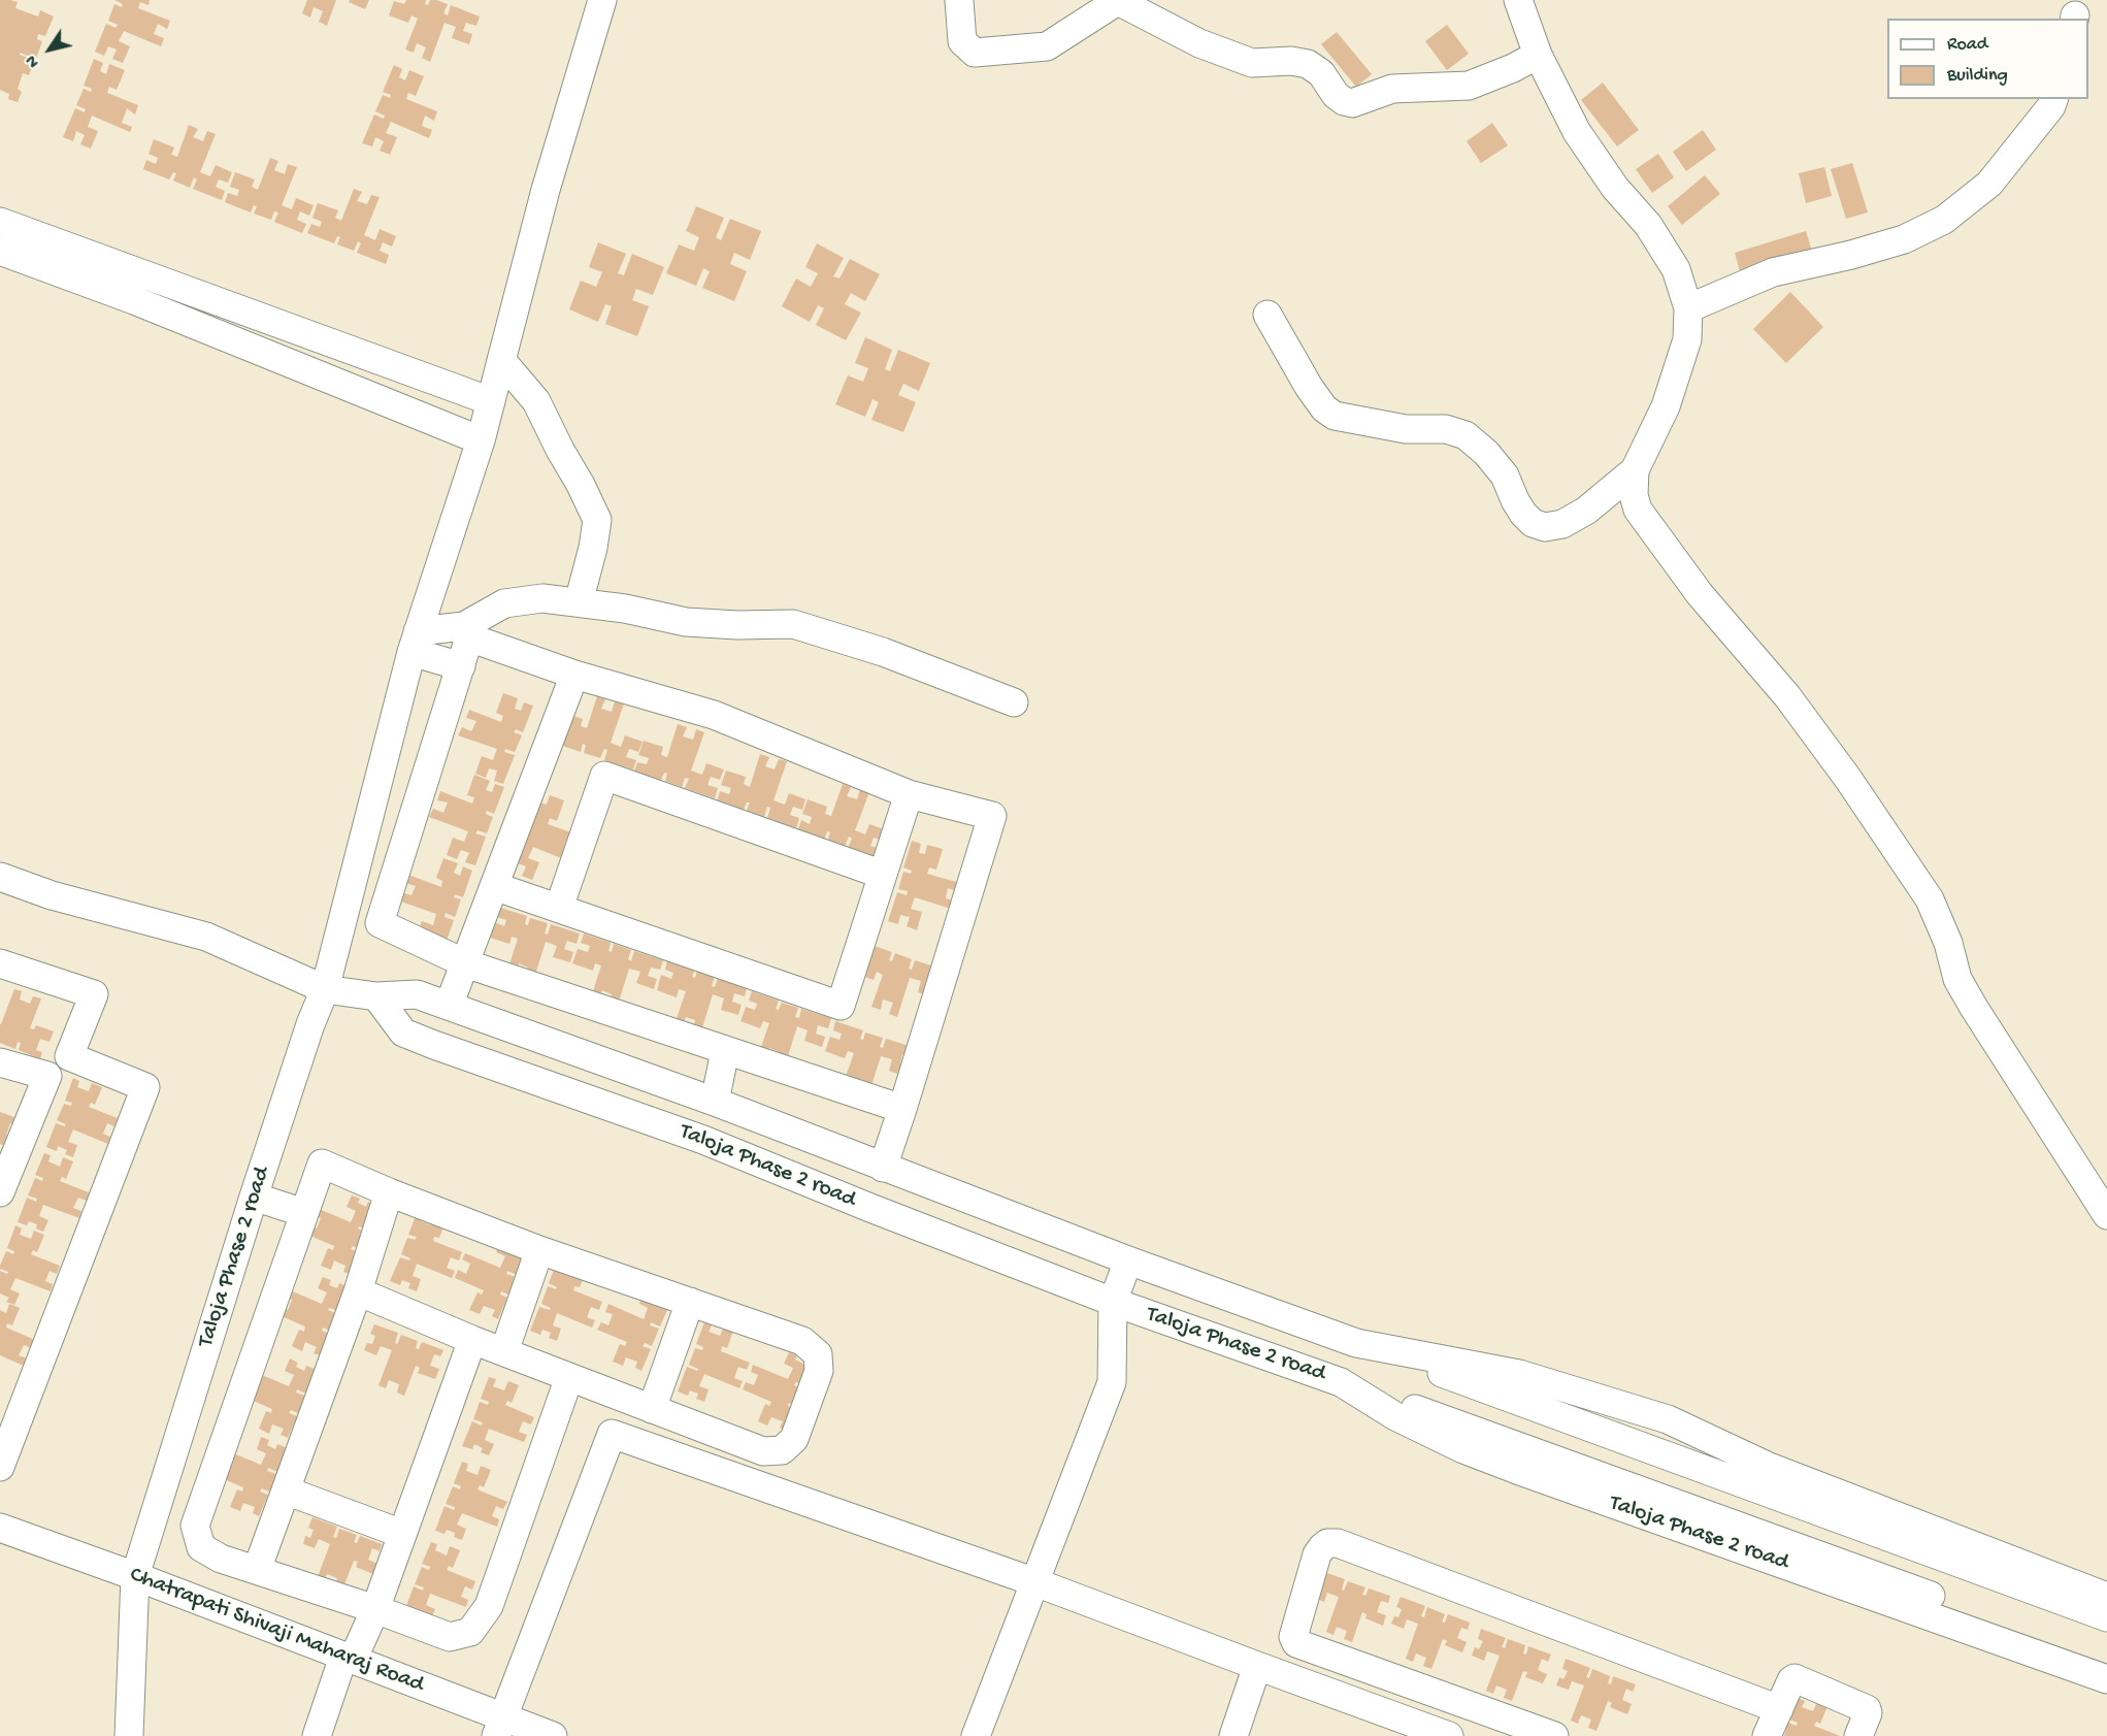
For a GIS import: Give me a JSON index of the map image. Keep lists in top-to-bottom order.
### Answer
{
  "streets": {
    "street": ["Taloja Phase 2 road", "Chatrapati Shivaji Maharaj Road"]
  },
  "crossings": [
    ["Taloja Phase 2 road", "Chatrapati Shivaji Maharaj Road"]
  ],
  "legend": ["Road", "Building"],
  "north": "bottom left"
}
